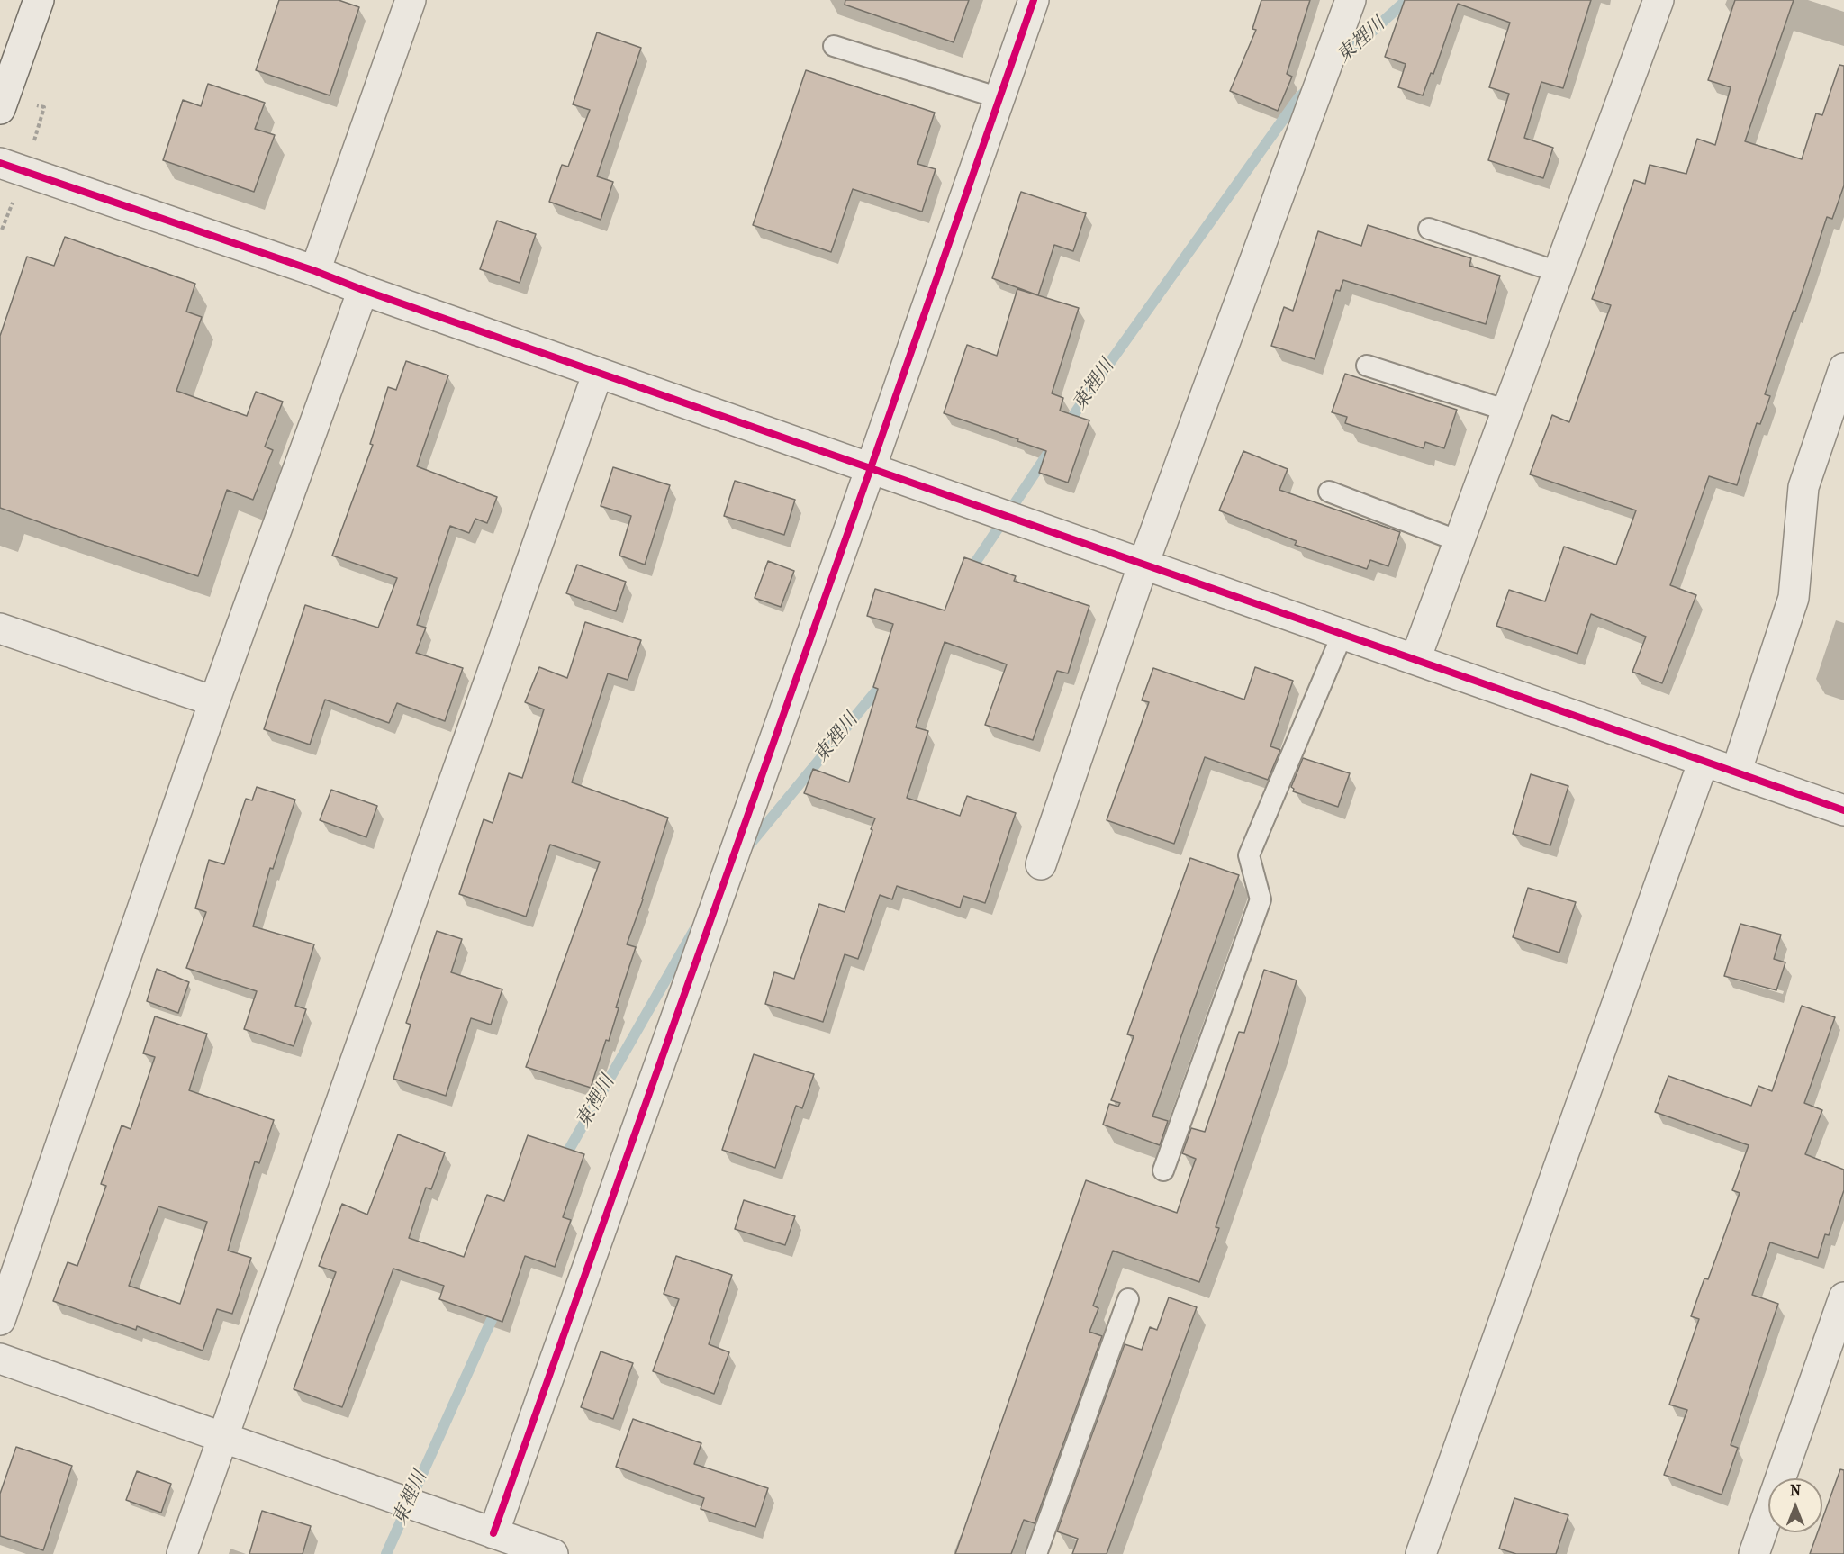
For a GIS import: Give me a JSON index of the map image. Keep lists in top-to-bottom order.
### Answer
{
  "water": ["東裡川"],
  "north": "top"
}
